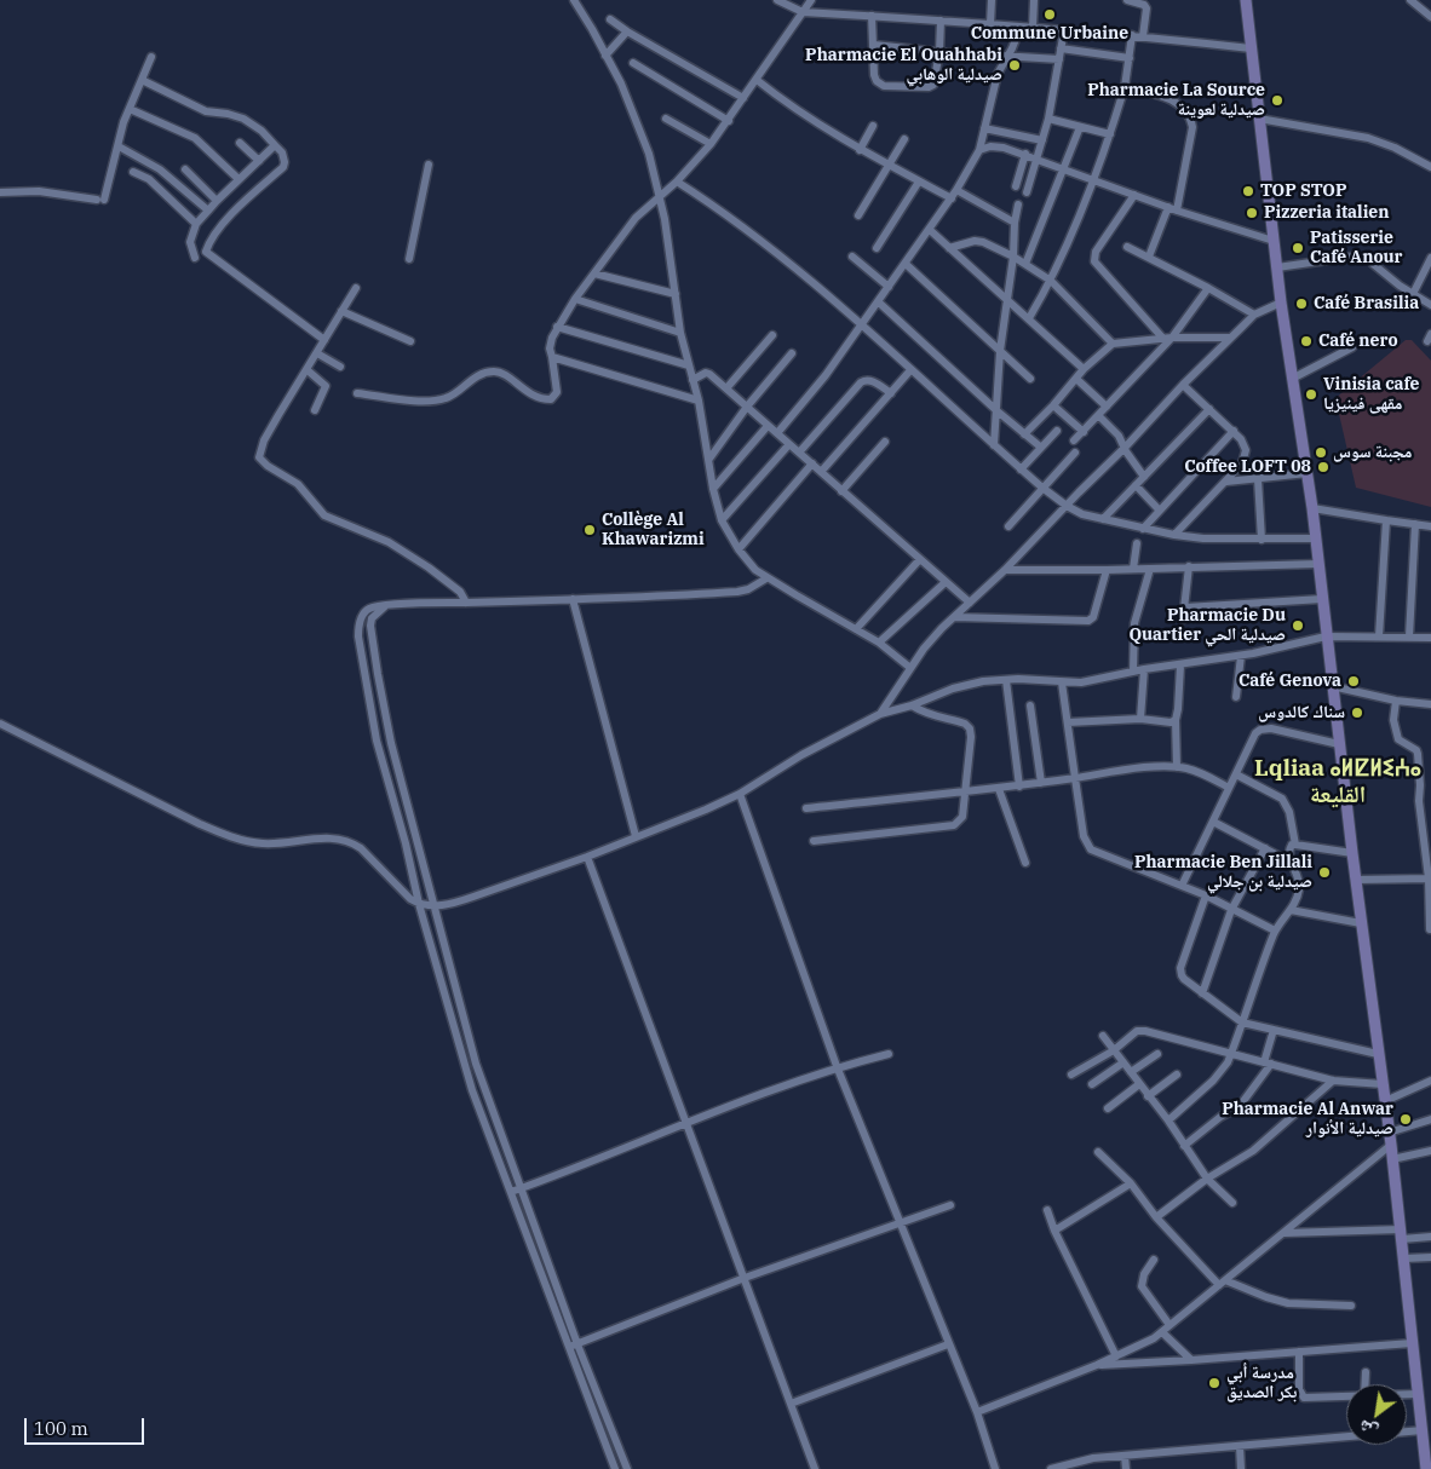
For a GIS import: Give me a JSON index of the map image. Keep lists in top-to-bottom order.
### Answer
{
  "districts": ["Lqliaa ⴰⵍⵇⵍⵉⵄⴰ القليعة"],
  "places": [
    "Commune Urbaine",
    "Pharmacie El Ouahhabi صيدلية الوهابي",
    "Pharmacie La Source صيدلية لعوينة",
    "TOP STOP",
    "Pizzeria italien",
    "Patisserie Café Anour",
    "Café Brasilia",
    "Café nero",
    "Vinisia cafe مقهى فينيزيا",
    "مجبنة سوس",
    "Coffee LOFT 08",
    "Collège Al Khawarizmi",
    "Pharmacie Du Quartier صيدلية الحي",
    "Café Genova",
    "سناك كالدوس",
    "Pharmacie Ben Jillali صيدلية بن جلالي",
    "Pharmacie Al Anwar صيدلية الأنوار",
    "مدرسة أبي بكر الصديق"
  ],
  "scale_bar": "100 m",
  "north": "bottom left"
}
